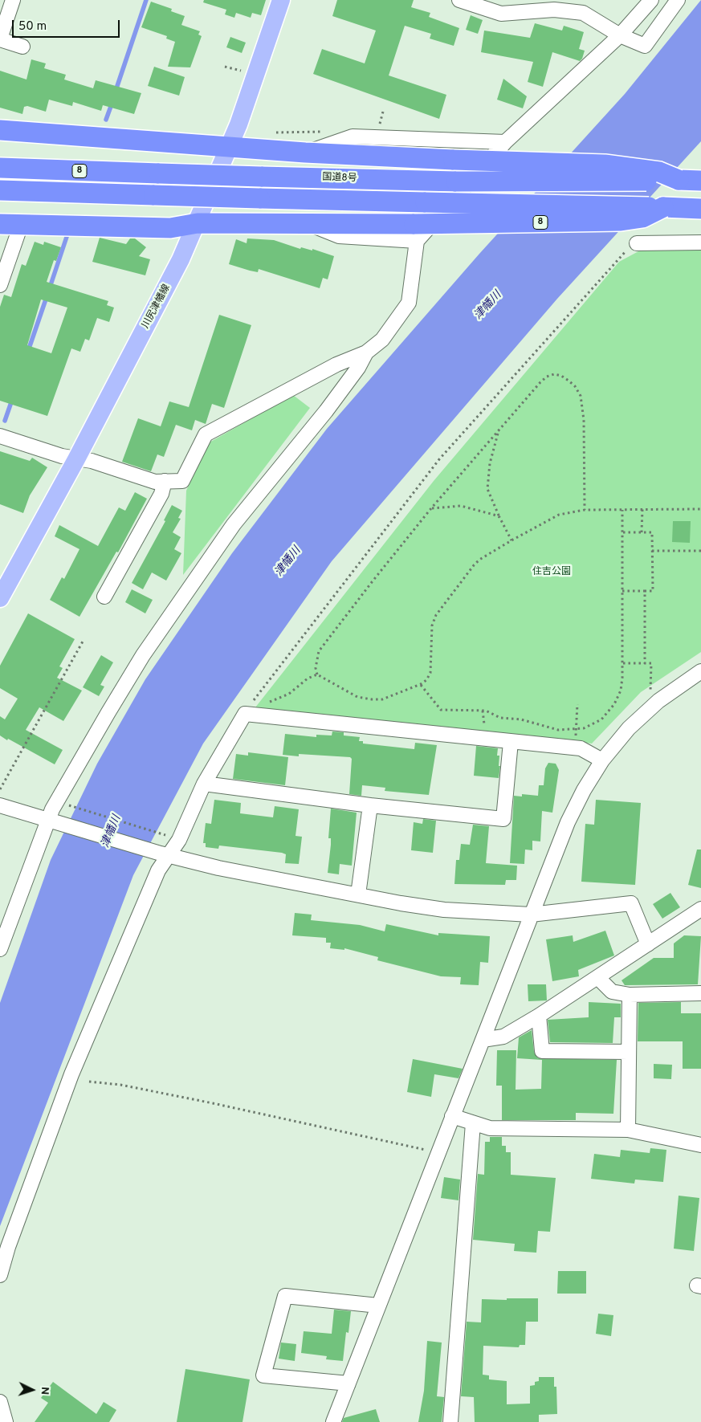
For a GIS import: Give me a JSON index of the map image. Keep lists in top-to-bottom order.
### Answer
{
  "streets": {
    "highway": ["8", "国道8号"],
    "main road": ["川尻津幡線"]
  },
  "crossings": [
    ["国道8号", "川尻津幡線"]
  ],
  "water": ["津幡川"],
  "parks": ["住吉公園"],
  "scale_bar": "50 m",
  "north": "right"
}
